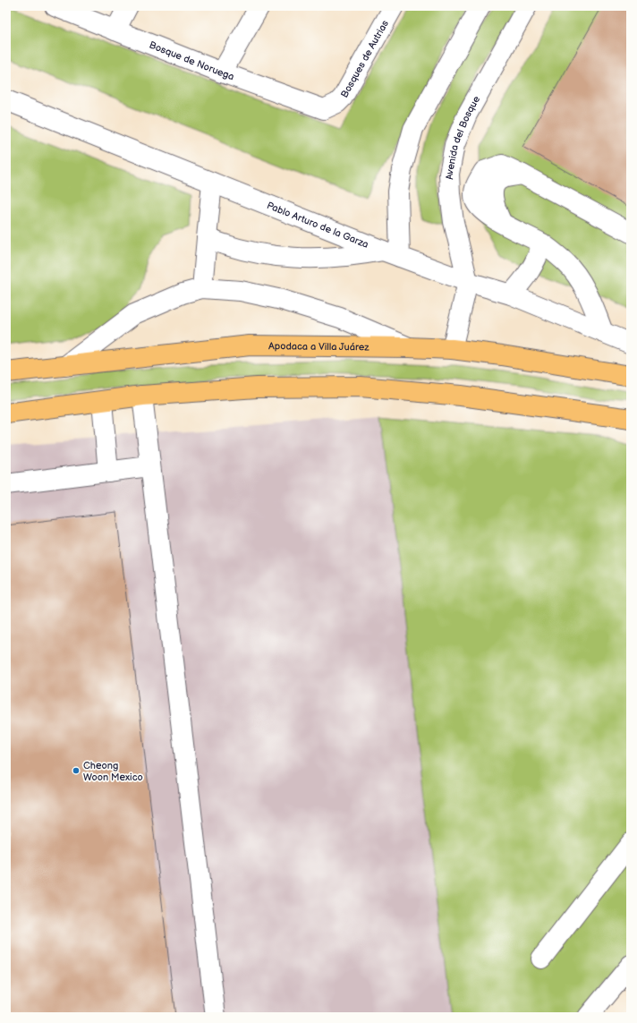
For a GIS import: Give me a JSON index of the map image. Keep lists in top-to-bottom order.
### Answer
{
  "streets": {
    "main road": ["Apodaca a Villa Juárez"],
    "street": [
      "Bosques de Autrias",
      "Bosque de Noruega",
      "Avenida del Bosque",
      "Pablo Arturo de la Garza"
    ]
  },
  "crossings": [
    ["Bosques de Autrias", "Bosque de Noruega"],
    ["Avenida del Bosque", "Pablo Arturo de la Garza"]
  ],
  "places": ["Cheong Woon Mexico"]
}
